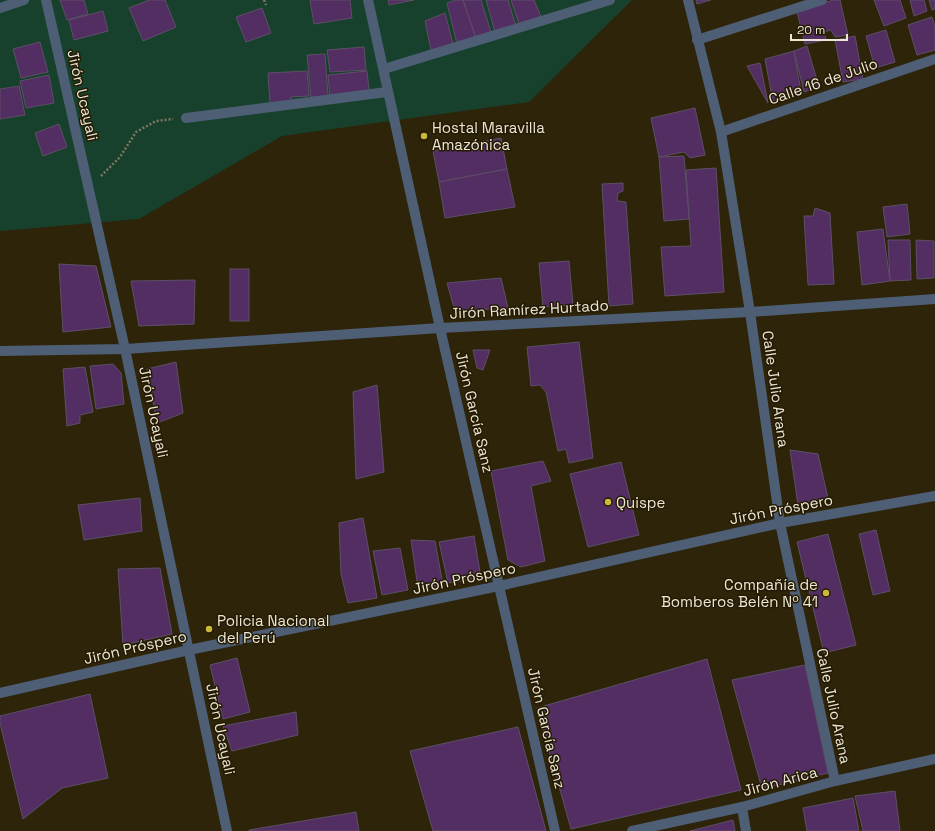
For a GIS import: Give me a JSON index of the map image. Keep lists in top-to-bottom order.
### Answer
{
  "streets": {
    "street": [
      "Calle 16 de Julio",
      "Jirón Ucayali",
      "Jirón Ramírez Hurtado",
      "Calle Julio Arana",
      "Jirón García Sanz",
      "Jirón Próspero",
      "Jirón Arica"
    ]
  },
  "crossings": [
    ["Calle 16 de Julio", "Calle Julio Arana"],
    ["Jirón Ucayali", "Jirón Ramírez Hurtado"],
    ["Jirón Ucayali", "Jirón Próspero"],
    ["Jirón Ramírez Hurtado", "Calle Julio Arana"],
    ["Jirón Ramírez Hurtado", "Jirón García Sanz"],
    ["Calle Julio Arana", "Jirón Próspero"],
    ["Calle Julio Arana", "Jirón Arica"],
    ["Jirón García Sanz", "Jirón Próspero"]
  ],
  "places": [
    "Hostal Maravilla Amazónica",
    "Quispe",
    "Compañía de Bomberos Belén Nº 41",
    "Policia Nacional del Perú"
  ],
  "scale_bar": "20 m"
}
